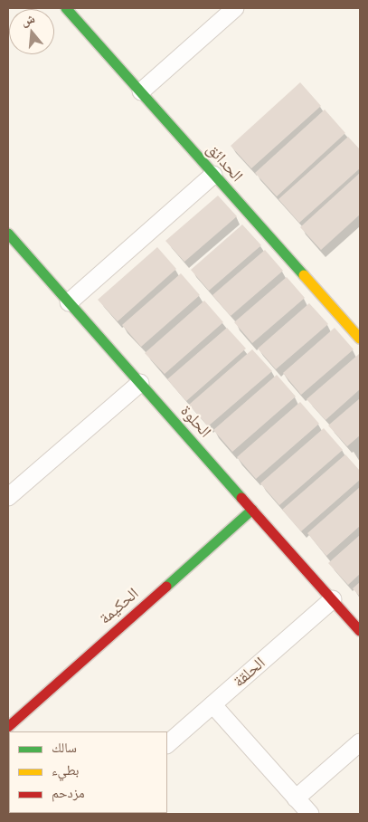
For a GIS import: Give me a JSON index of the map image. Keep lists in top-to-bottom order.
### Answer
{
  "streets": {
    "street": [
      "الحدائق",
      "الحلوة",
      "الحكيمة",
      "الحلقة"
    ]
  },
  "crossings": [
    ["الحلوة", "الحكيمة"],
    ["الحلوة", "الحلقة"]
  ],
  "legend": ["سالك", "بطيء", "مزدحم"],
  "north": "top"
}
